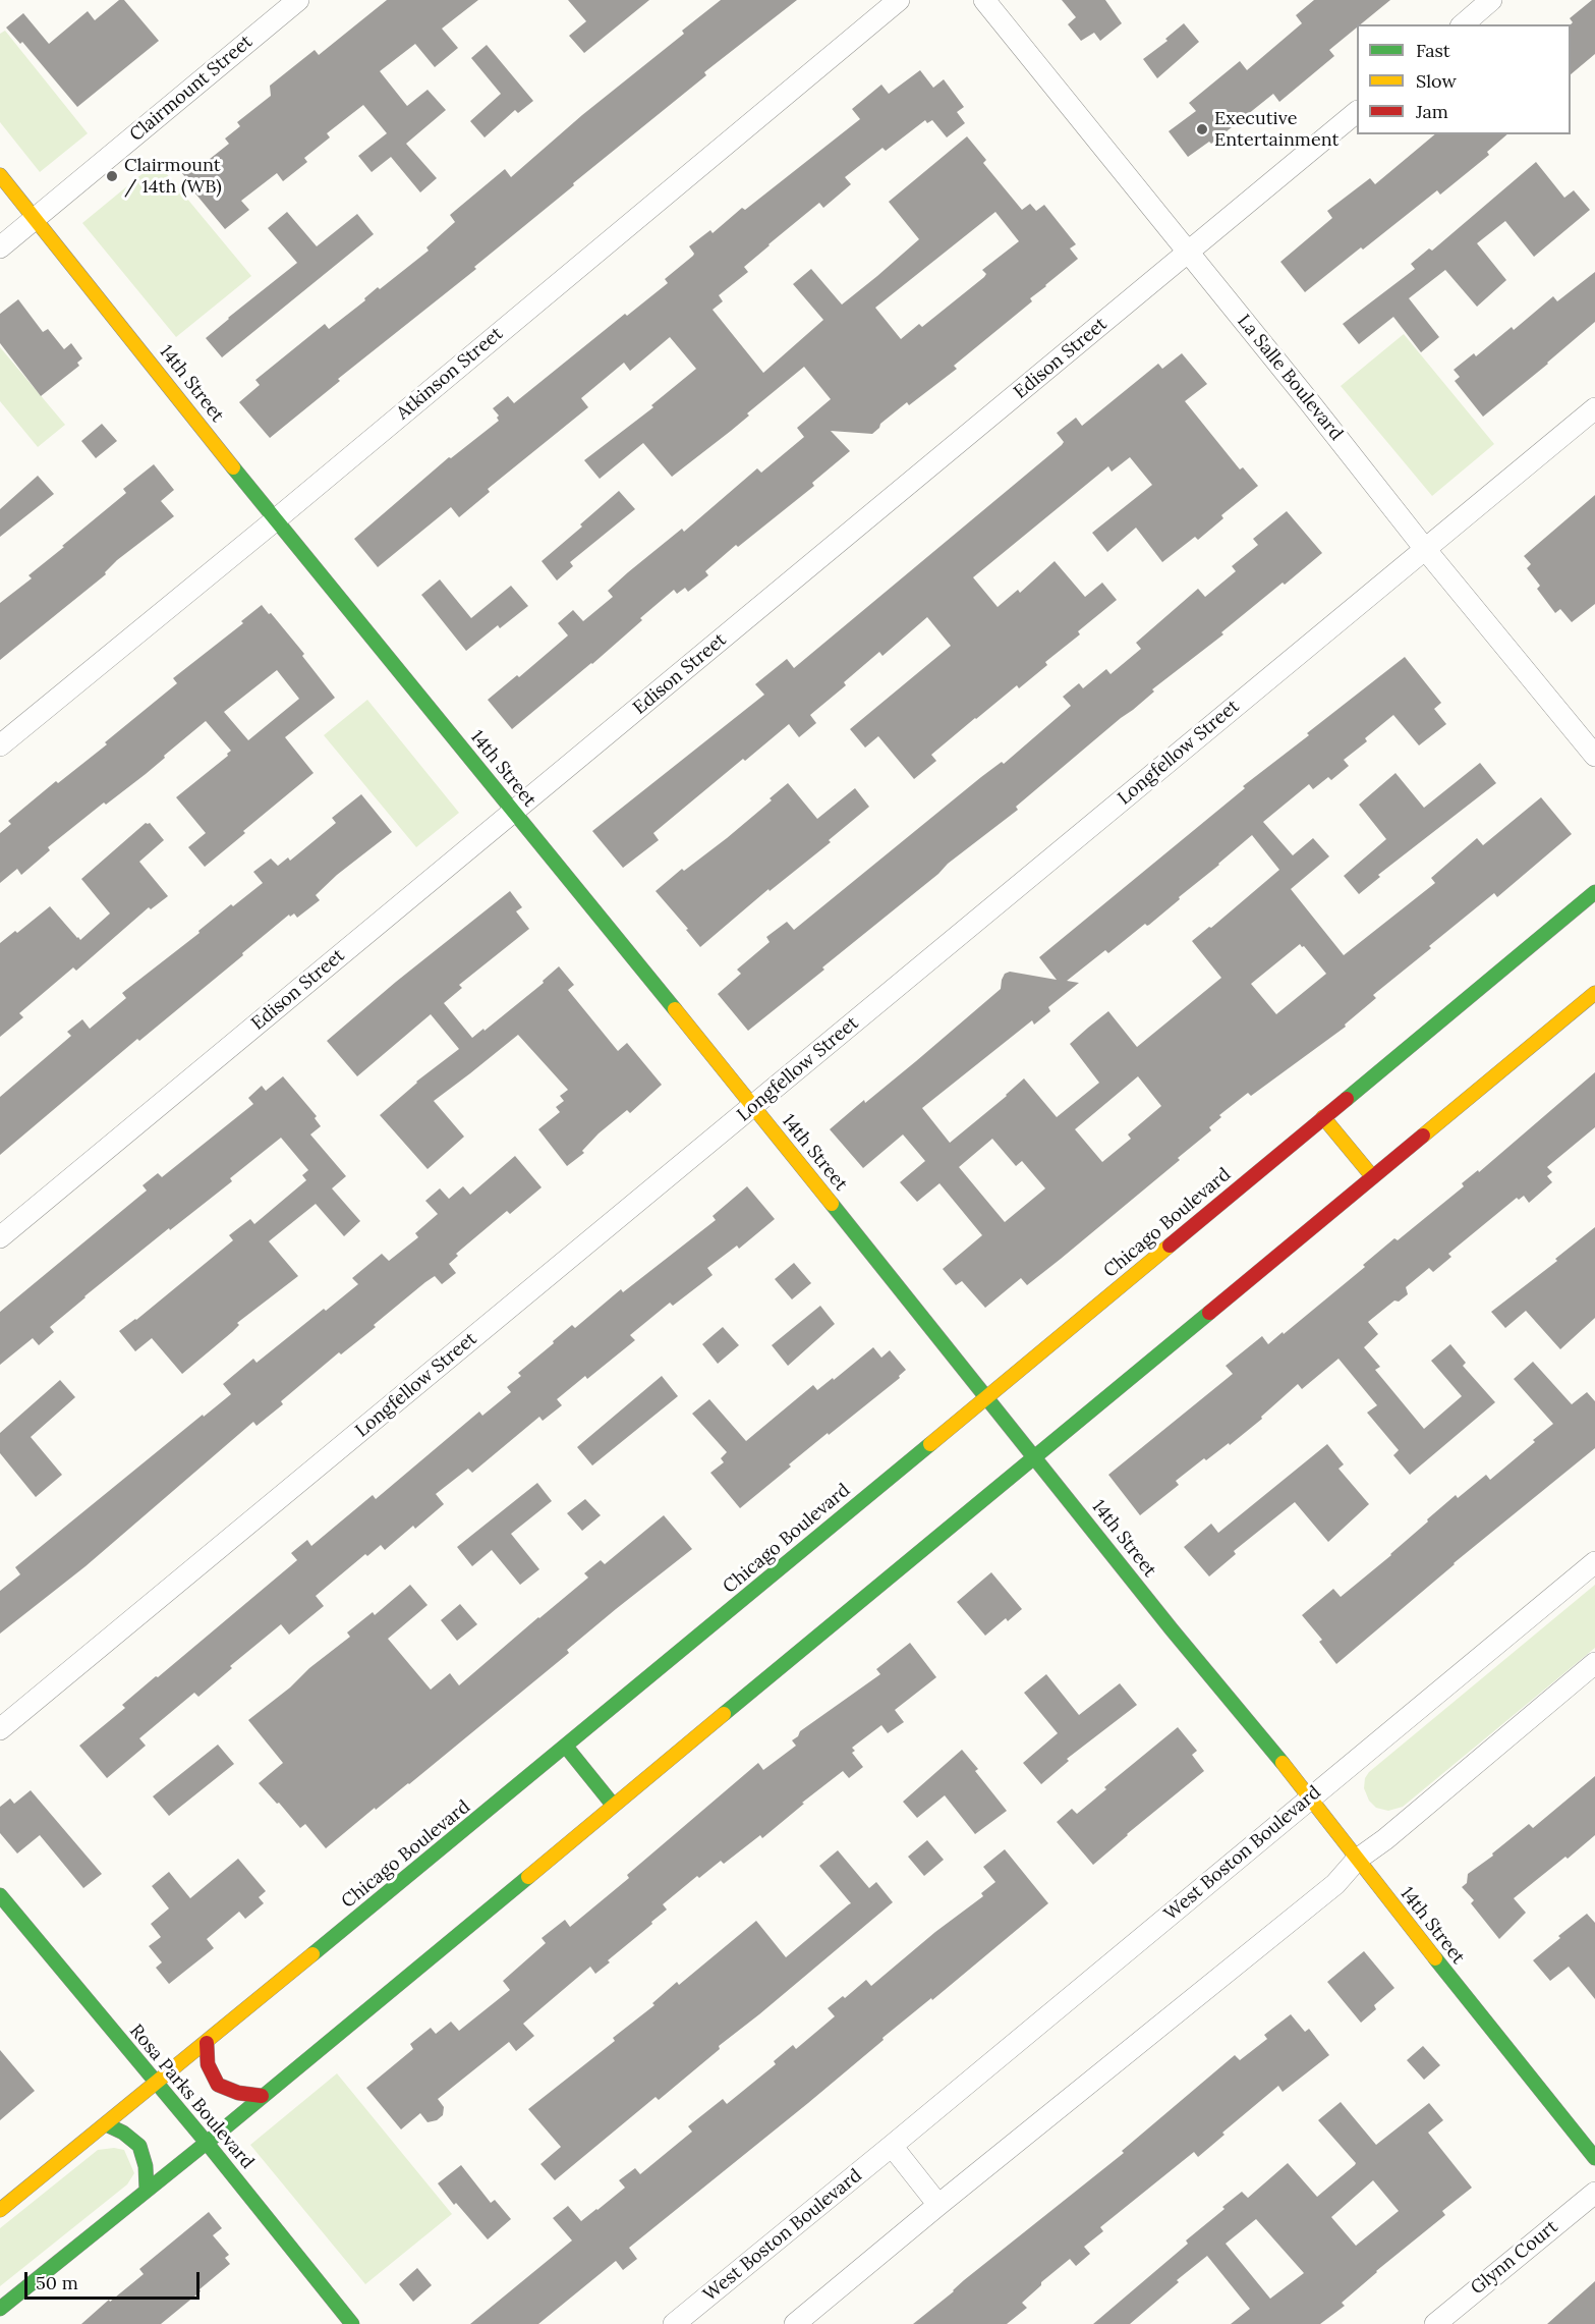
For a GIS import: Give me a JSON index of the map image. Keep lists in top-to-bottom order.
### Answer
{
  "streets": {
    "street": [
      "Clairmount Street",
      "Edison Street",
      "Atkinson Street",
      "La Salle Boulevard",
      "14th Street",
      "Longfellow Street",
      "Chicago Boulevard",
      "West Boston Boulevard",
      "Rosa Parks Boulevard",
      "Glynn Court"
    ]
  },
  "crossings": [
    ["Clairmount Street", "14th Street"],
    ["Edison Street", "La Salle Boulevard"],
    ["Edison Street", "14th Street"],
    ["Atkinson Street", "14th Street"],
    ["La Salle Boulevard", "Longfellow Street"],
    ["14th Street", "Longfellow Street"],
    ["14th Street", "Chicago Boulevard"],
    ["14th Street", "West Boston Boulevard"],
    ["Chicago Boulevard", "Rosa Parks Boulevard"]
  ],
  "places": ["Executive Entertainment", "Clairmount / 14th (WB)"],
  "legend": ["Fast", "Slow", "Jam"],
  "scale_bar": "50 m"
}
